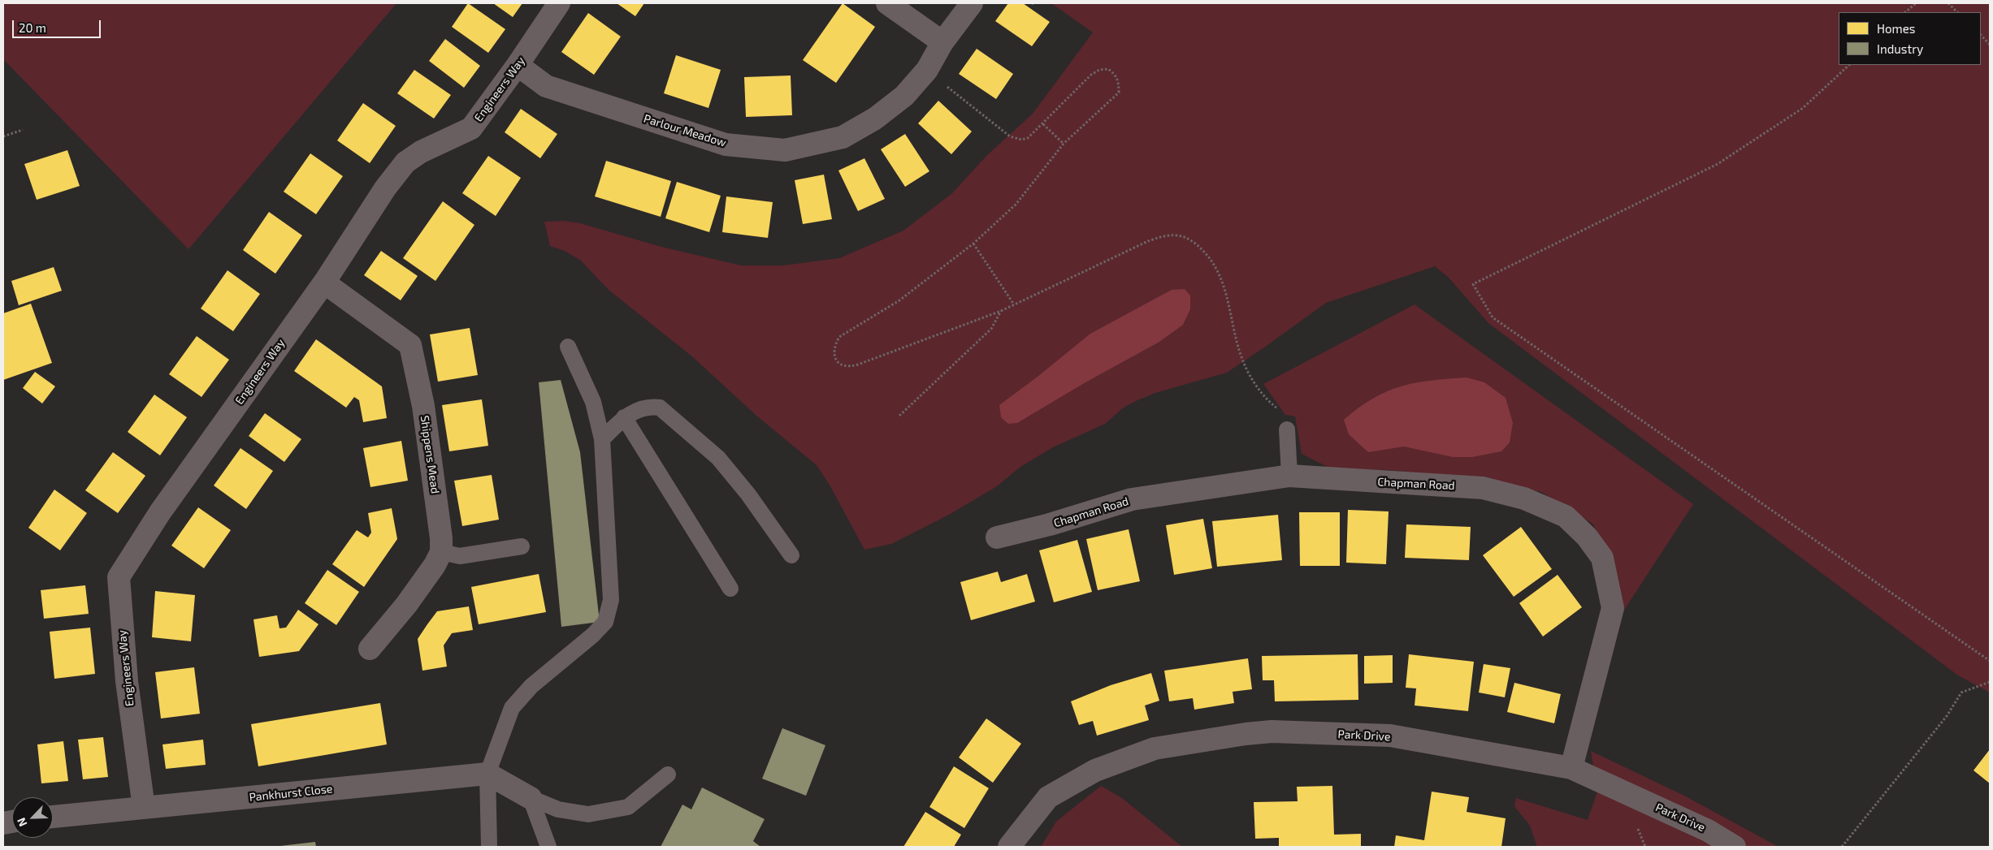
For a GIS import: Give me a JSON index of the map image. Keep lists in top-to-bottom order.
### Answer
{
  "streets": {
    "street": [
      "Engineers Way",
      "Parlour Meadow",
      "Shippens Mead",
      "Chapman Road",
      "Park Drive",
      "Pankhurst Close"
    ]
  },
  "crossings": [
    ["Engineers Way", "Parlour Meadow"],
    ["Engineers Way", "Shippens Mead"],
    ["Engineers Way", "Pankhurst Close"],
    ["Chapman Road", "Park Drive"]
  ],
  "legend": ["Homes", "Industry"],
  "scale_bar": "20 m",
  "north": "bottom left"
}
